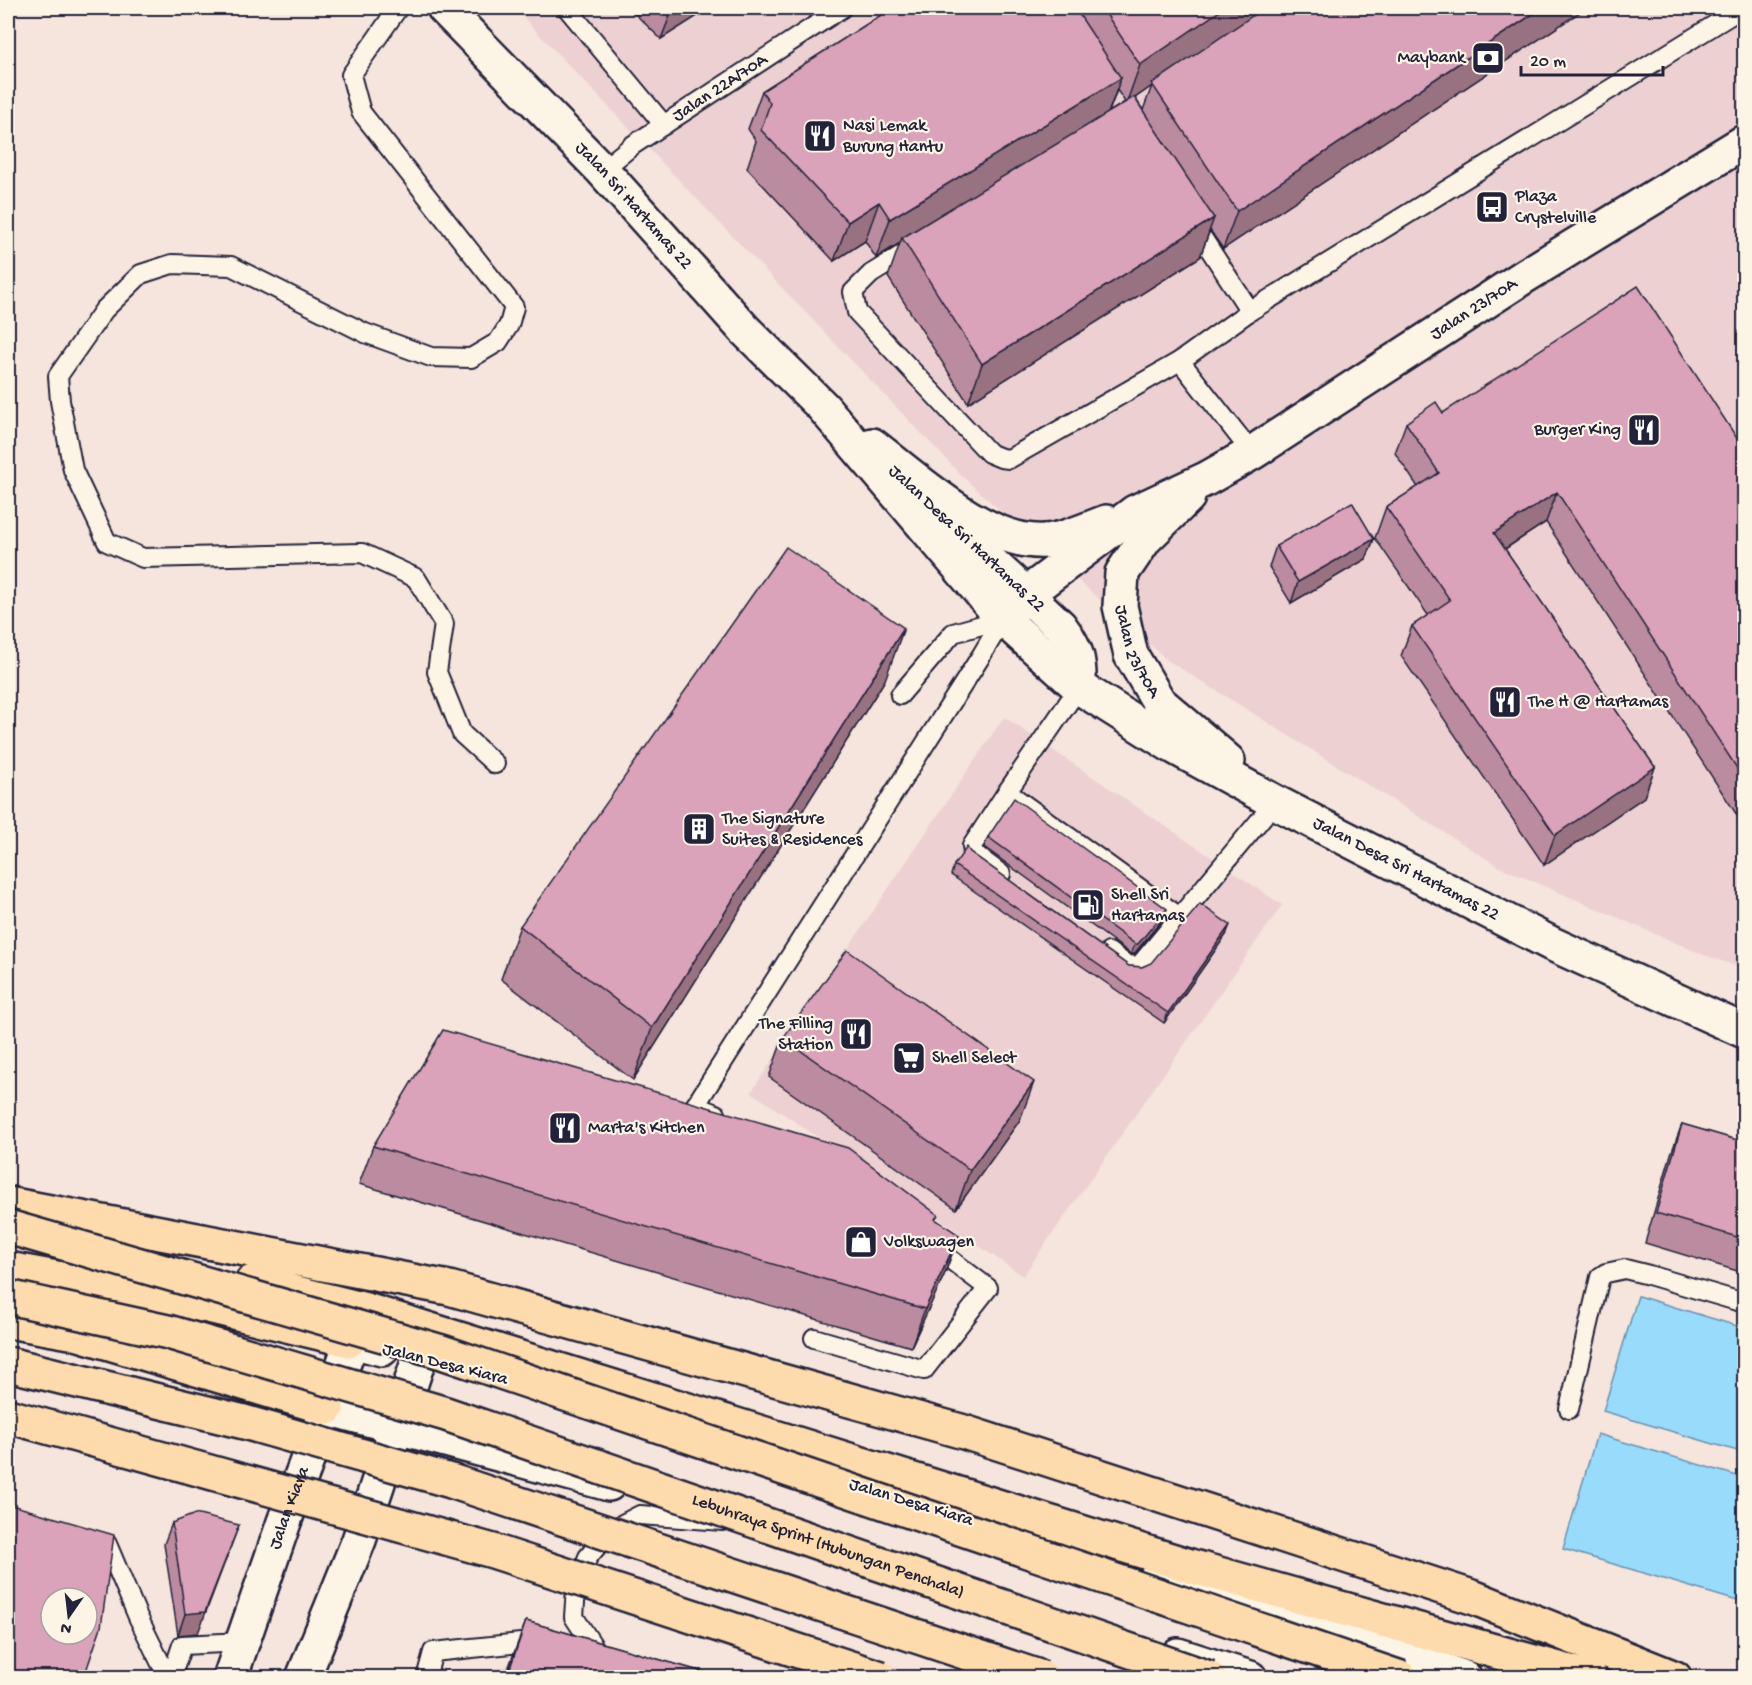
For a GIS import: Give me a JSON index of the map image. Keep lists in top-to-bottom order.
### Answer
{
  "streets": {
    "highway": ["Lebuhraya Sprint (Hubungan Penchala)"],
    "street": [
      "Jalan Sri Hartamas 22",
      "Jalan 23/70A",
      "Jalan Desa Sri Hartamas 22",
      "Jalan Desa Kiara",
      "Jalan Kiara"
    ],
    "lane": ["Jalan 22A/70A"]
  },
  "crossings": [
    ["Jalan 22A/70A", "Jalan Sri Hartamas 22"],
    ["Jalan Sri Hartamas 22", "Jalan 23/70A"],
    ["Jalan Sri Hartamas 22", "Jalan Desa Sri Hartamas 22"],
    ["Jalan 23/70A", "Jalan Desa Sri Hartamas 22"],
    ["Jalan Desa Kiara", "Jalan Kiara"]
  ],
  "places": {
    "bank": ["Maybank"],
    "restaurant": [
      "Nasi Lemak Burung Hantu",
      "Burger King",
      "The H @ Hartamas",
      "The Filling Station",
      "Marta's Kitchen"
    ],
    "bus stop": ["Plaza Crystelville"],
    "building": ["The Signature Suites & Residences"],
    "fuel station": ["Shell Sri Hartamas"],
    "supermarket": ["Shell Select"],
    "shop": ["Volkswagen"]
  },
  "scale_bar": "20 m",
  "north": "bottom"
}
